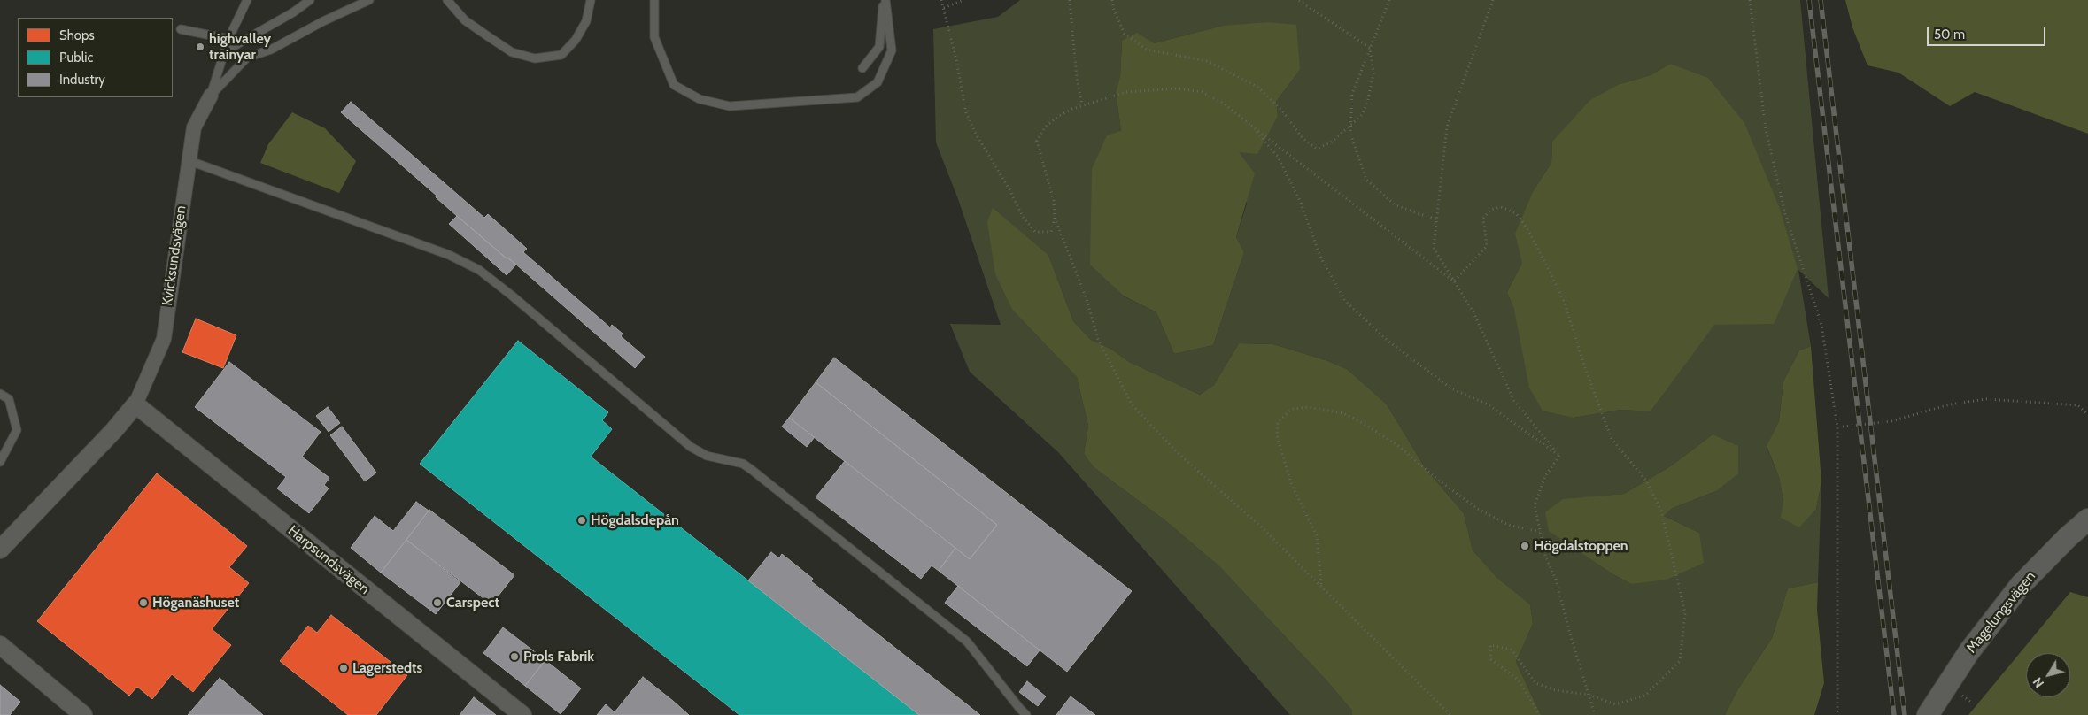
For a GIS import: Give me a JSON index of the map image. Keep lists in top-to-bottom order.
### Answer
{
  "streets": {
    "main road": ["Magelungsvägen"],
    "street": ["Kvicksundsvägen", "Harpsundsvägen"]
  },
  "crossings": [
    ["Kvicksundsvägen", "Harpsundsvägen"]
  ],
  "places": [
    "highvalley trainyar",
    "Högdalsdepån",
    "Högdalstoppen",
    "Höganäshuset",
    "Carspect",
    "Prols Fabrik",
    "Lagerstedts"
  ],
  "legend": ["Shops", "Public", "Industry"],
  "scale_bar": "50 m",
  "north": "bottom left"
}
